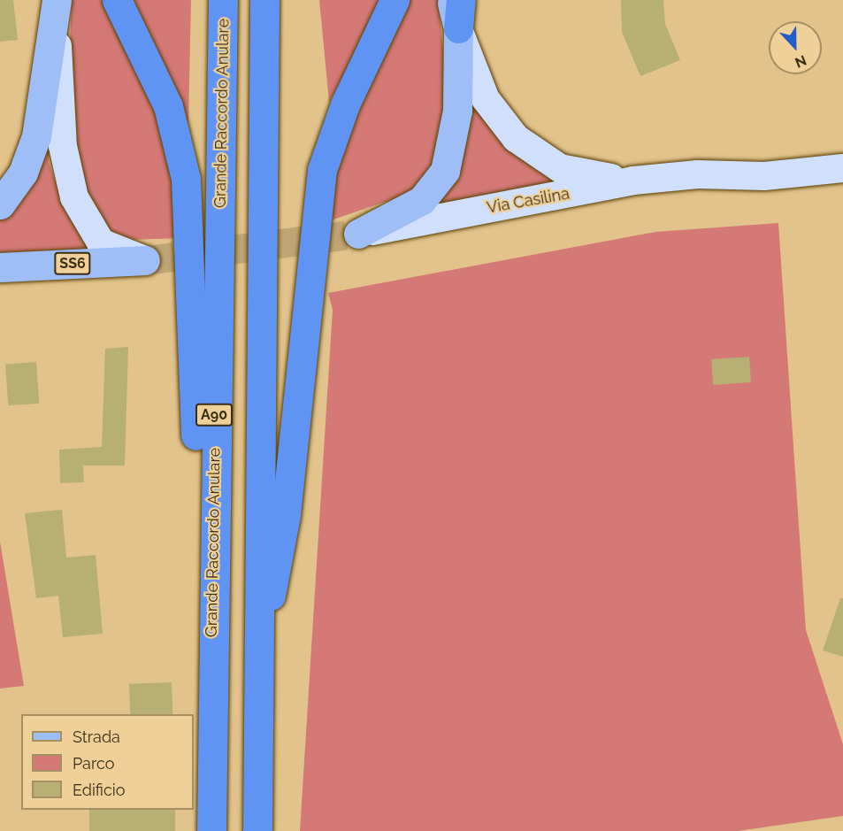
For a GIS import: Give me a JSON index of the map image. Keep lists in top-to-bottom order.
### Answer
{
  "streets": {
    "highway": ["Grande Raccordo Anulare", "A90"],
    "main road": ["Via Casilina", "SS6"]
  },
  "legend": ["Strada", "Parco", "Edificio"],
  "north": "bottom"
}
